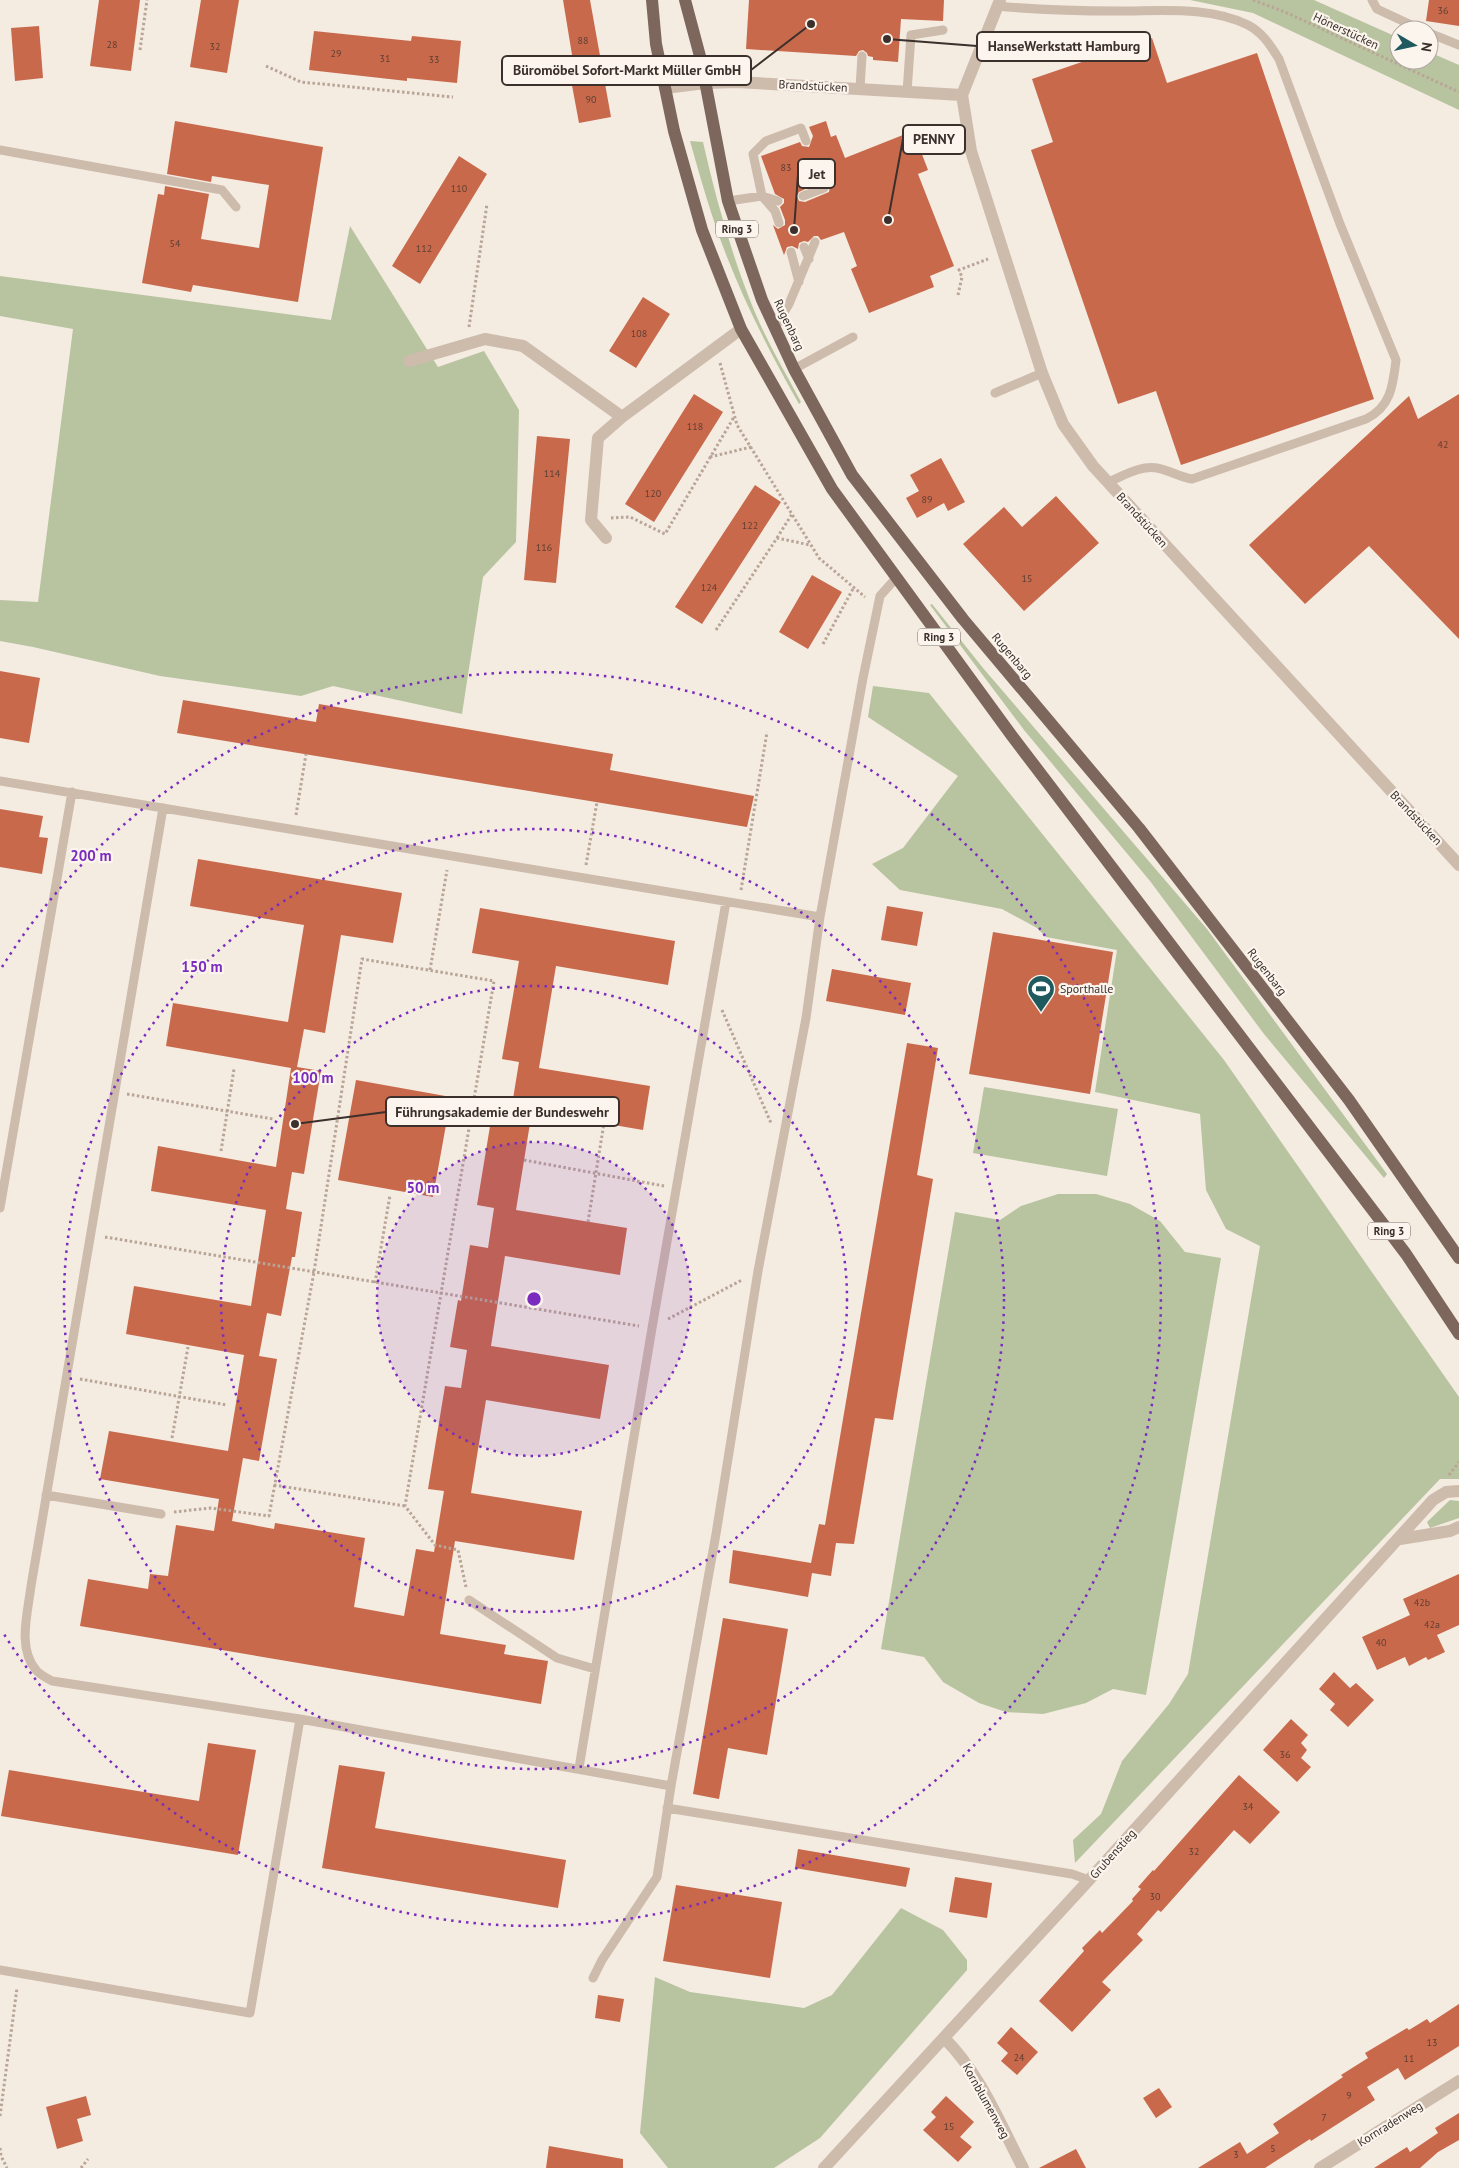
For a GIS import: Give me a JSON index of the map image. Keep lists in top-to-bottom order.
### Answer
{
  "streets": {
    "main road": ["Ring 3", "Rugenbarg"],
    "street": [
      "Brandstücken",
      "Grubenstieg",
      "Kornblumenweg",
      "Kornradenweg"
    ],
    "path": ["Hönerstücken"]
  },
  "crossings": [
    ["Brandstücken", "Ring 3"],
    ["Brandstücken", "Rugenbarg"],
    ["Grubenstieg", "Kornblumenweg"]
  ],
  "places": {
    "other": [
      "Büromöbel Sofort-Markt Müller GmbH",
      "HanseWerkstatt Hamburg",
      "PENNY",
      "Jet",
      "Führungsakademie der Bundeswehr"
    ],
    "sports": ["Sporthalle"]
  },
  "house_numbers": [
    "36",
    "88",
    "28",
    "32",
    "29",
    "31",
    "33",
    "90",
    "83",
    "110",
    "54",
    "112",
    "108",
    "118",
    "42",
    "114",
    "120",
    "89",
    "122",
    "116",
    "15",
    "124",
    "42b",
    "42a",
    "40",
    "36",
    "34",
    "32",
    "30",
    "13",
    "24",
    "11",
    "9",
    "7",
    "15",
    "5",
    "3"
  ],
  "north": "right",
  "rings": [
    "200 m",
    "150 m",
    "100 m",
    "50 m"
  ]
}
